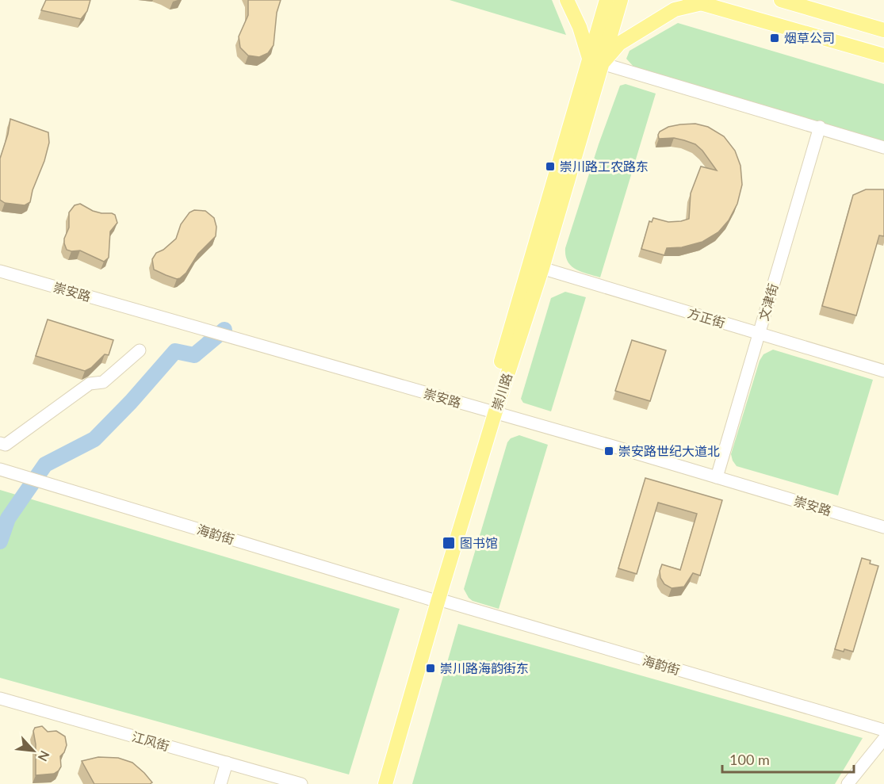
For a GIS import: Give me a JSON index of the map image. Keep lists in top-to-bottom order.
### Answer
{
  "streets": {
    "main road": ["崇川路"],
    "street": [
      "崇安路",
      "文津街",
      "方正街",
      "海韵街",
      "江风街"
    ]
  },
  "crossings": [
    ["崇安路", "文津街"],
    ["崇安路", "崇川路"],
    ["文津街", "方正街"],
    ["方正街", "崇川路"],
    ["崇川路", "海韵街"]
  ],
  "places": {
    "transit": [
      "烟草公司",
      "崇川路工农路东",
      "崇安路世纪大道北",
      "图书馆",
      "崇川路海韵街东"
    ]
  },
  "scale_bar": "100 m",
  "north": "bottom right"
}
